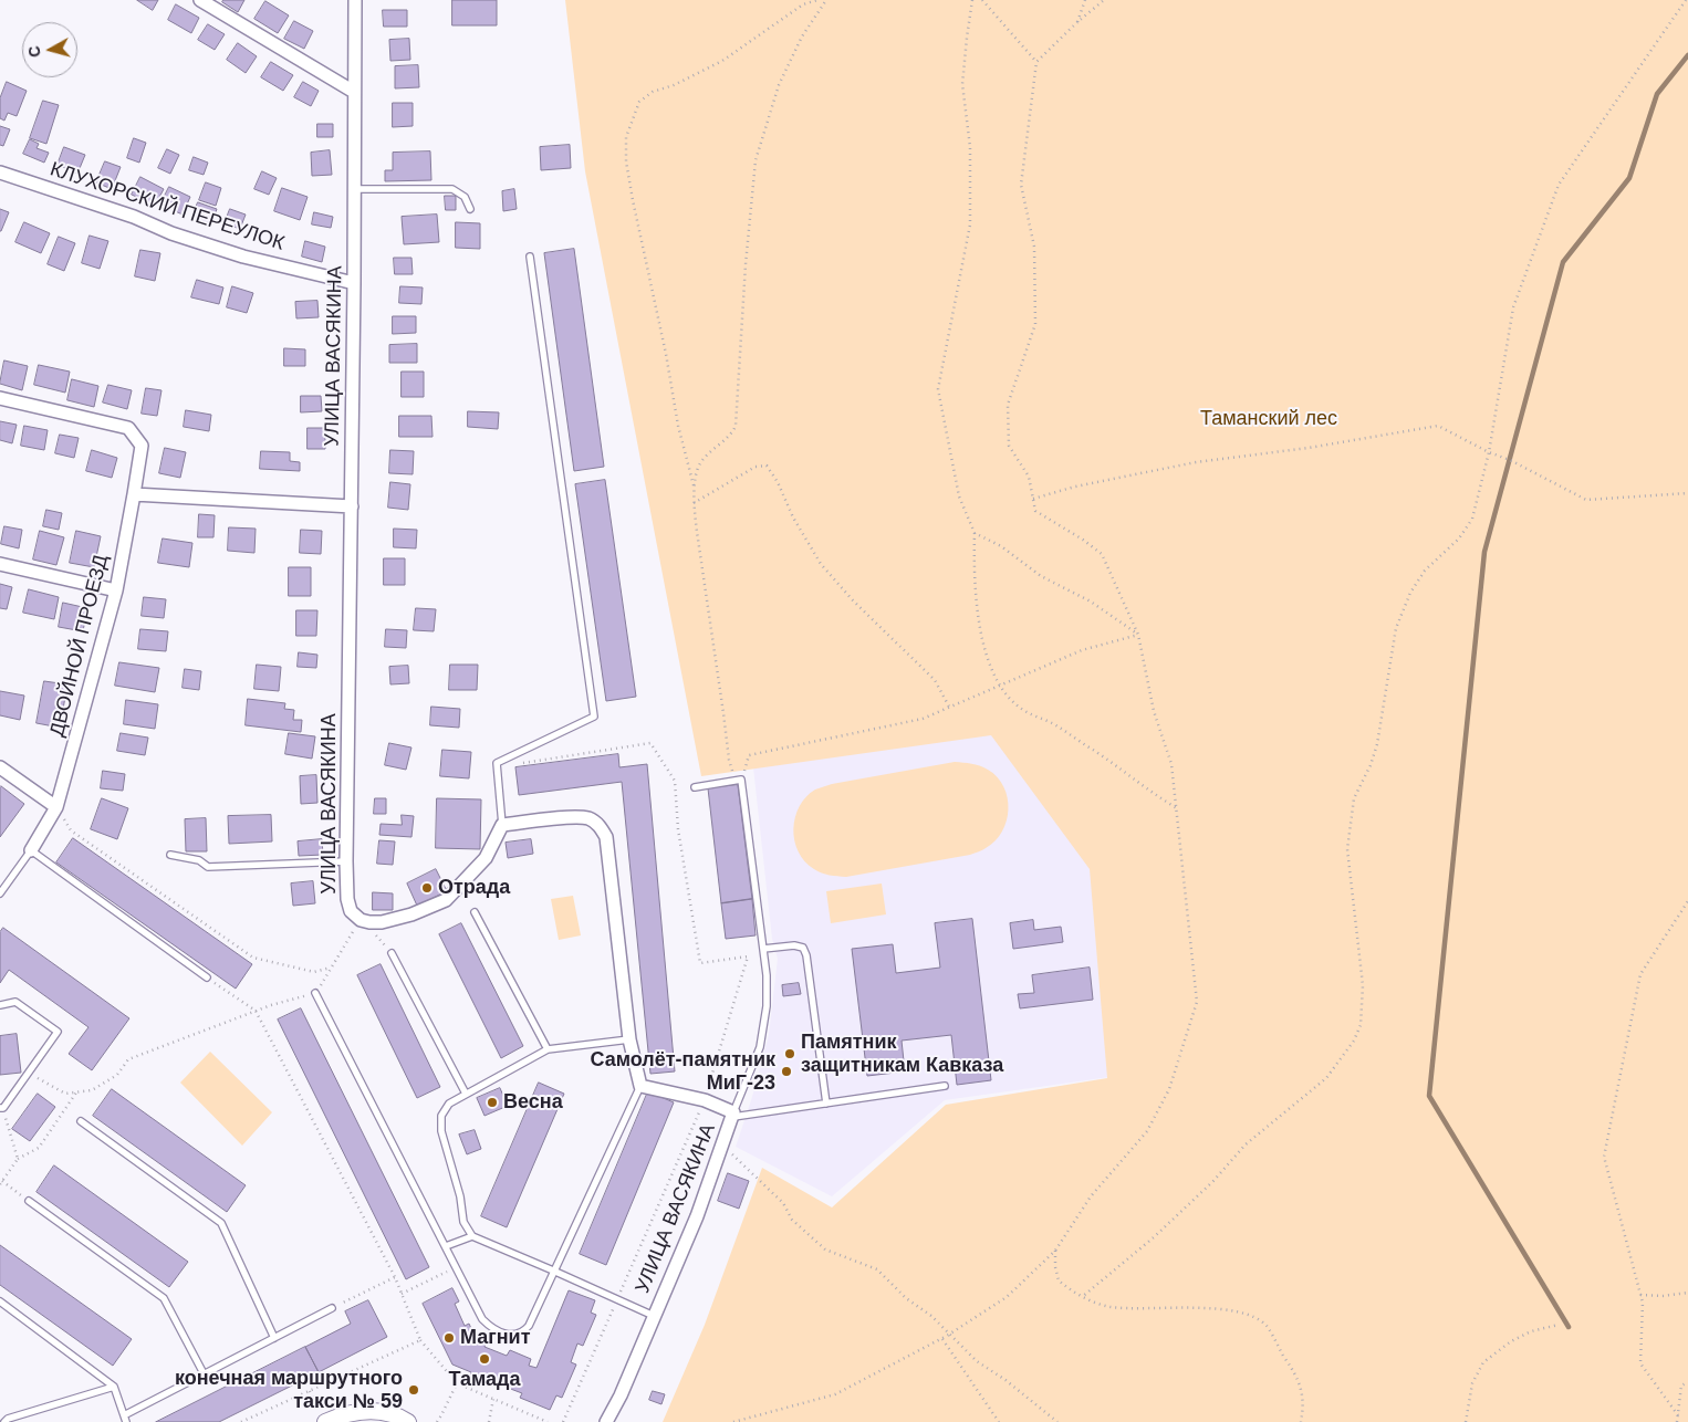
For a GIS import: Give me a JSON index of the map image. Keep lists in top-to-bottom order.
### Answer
{
  "streets": {
    "street": ["КЛУХОРСКИЙ ПЕРЕУЛОК", "УЛИЦА ВАСЯКИНА", "ДВОЙНОЙ ПРОЕЗД"]
  },
  "crossings": [
    ["КЛУХОРСКИЙ ПЕРЕУЛОК", "УЛИЦА ВАСЯКИНА"]
  ],
  "parks": ["Таманский лес"],
  "places": [
    "Отрада",
    "Памятник защитникам Кавказа",
    "Самолёт-памятник МиГ-23",
    "Весна",
    "Магнит",
    "Тамада",
    "конечная маршрутного такси № 59"
  ],
  "north": "left"
}
